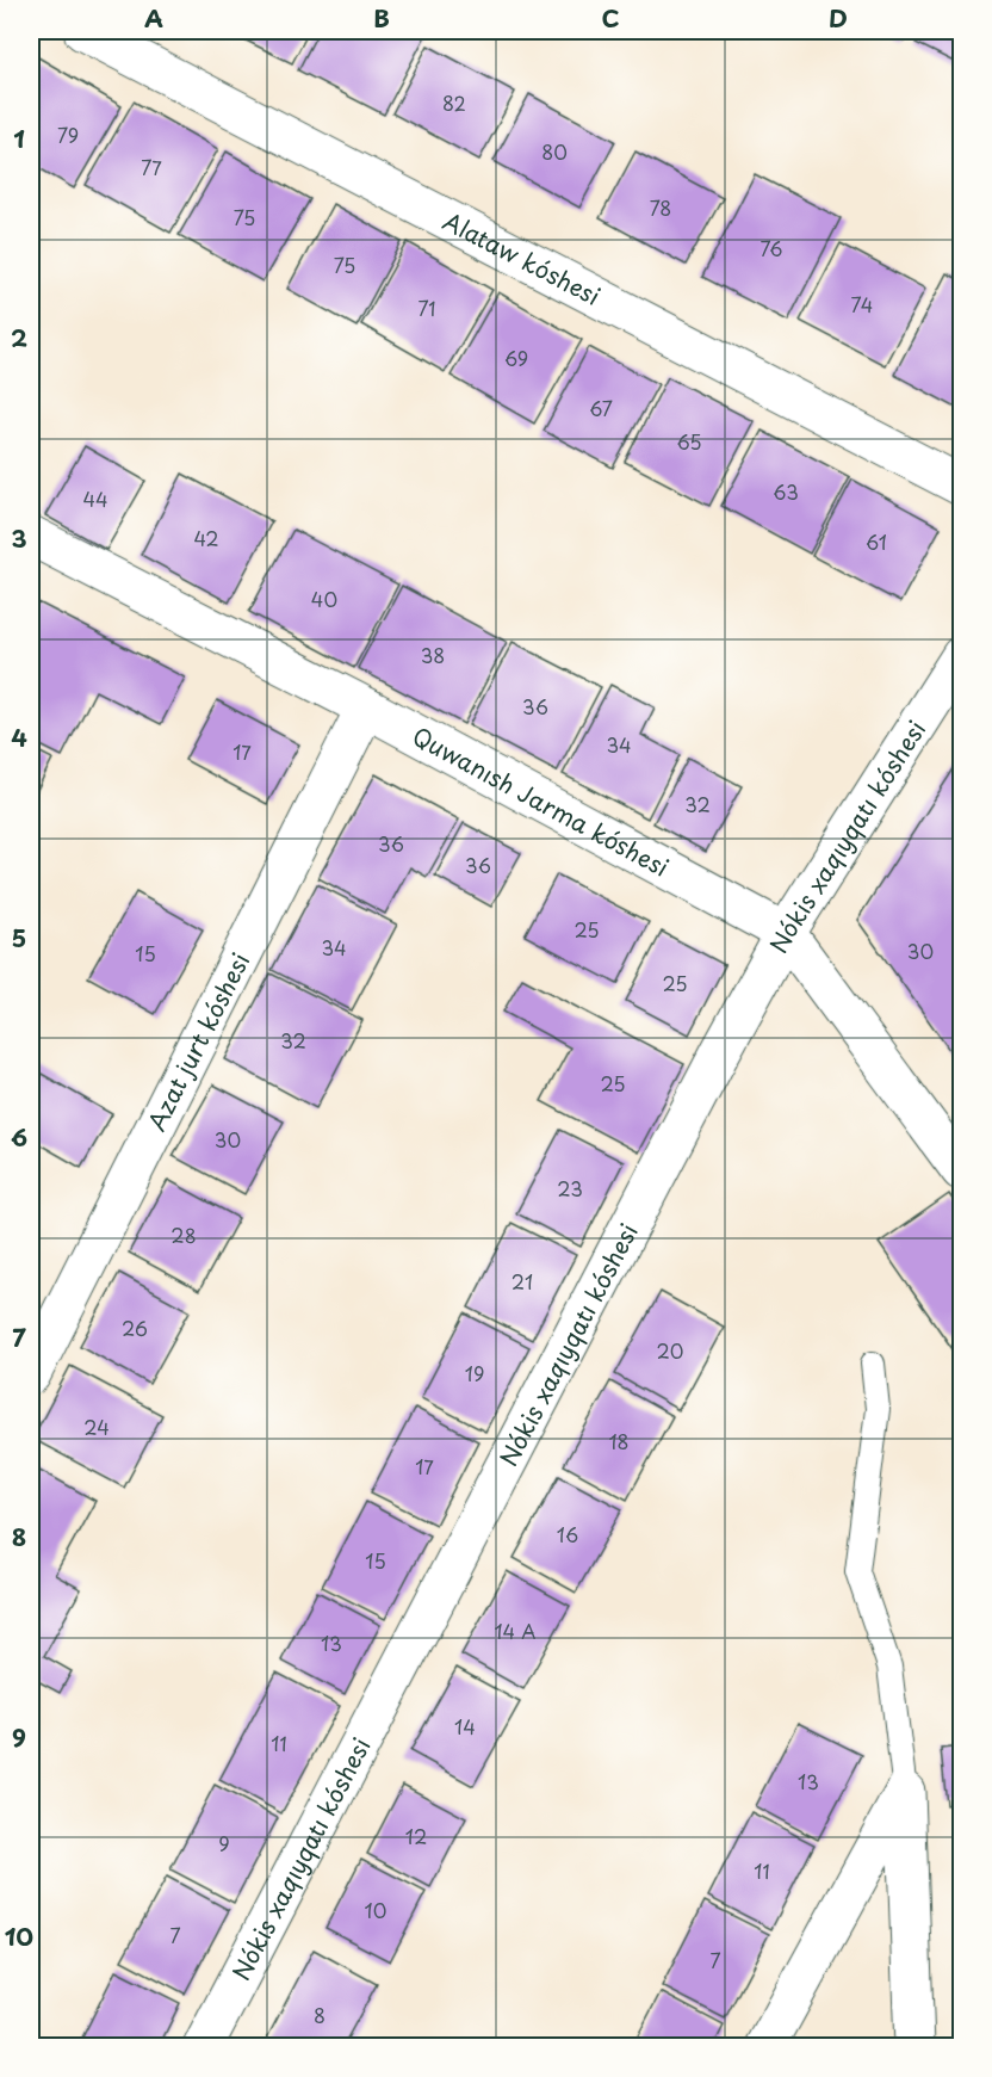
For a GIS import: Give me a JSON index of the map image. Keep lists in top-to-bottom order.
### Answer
{
  "streets": {
    "street": [
      "Alataw kóshesi",
      "Quwanısh Jarma kóshesi",
      "Nókis xaqıyqatı kóshesi",
      "Azat jurt kóshesi"
    ]
  },
  "crossings": [
    ["Quwanısh Jarma kóshesi", "Nókis xaqıyqatı kóshesi"],
    ["Quwanısh Jarma kóshesi", "Azat jurt kóshesi"]
  ],
  "house_numbers": [
    "82",
    "79",
    "80",
    "77",
    "78",
    "75",
    "76",
    "75",
    "74",
    "71",
    "69",
    "67",
    "65",
    "63",
    "44",
    "42",
    "61",
    "40",
    "38",
    "36",
    "34",
    "17",
    "32",
    "36",
    "36",
    "25",
    "34",
    "30",
    "15",
    "25",
    "32",
    "25",
    "30",
    "23",
    "28",
    "21",
    "26",
    "20",
    "19",
    "24",
    "18",
    "17",
    "16",
    "15",
    "14 А",
    "13",
    "14",
    "11",
    "13",
    "12",
    "9",
    "11",
    "10",
    "7",
    "7",
    "8"
  ],
  "grid": {
    "columns": [
      "A",
      "B",
      "C",
      "D"
    ],
    "rows": [
      "1",
      "2",
      "3",
      "4",
      "5",
      "6",
      "7",
      "8",
      "9",
      "10"
    ]
  }
}
